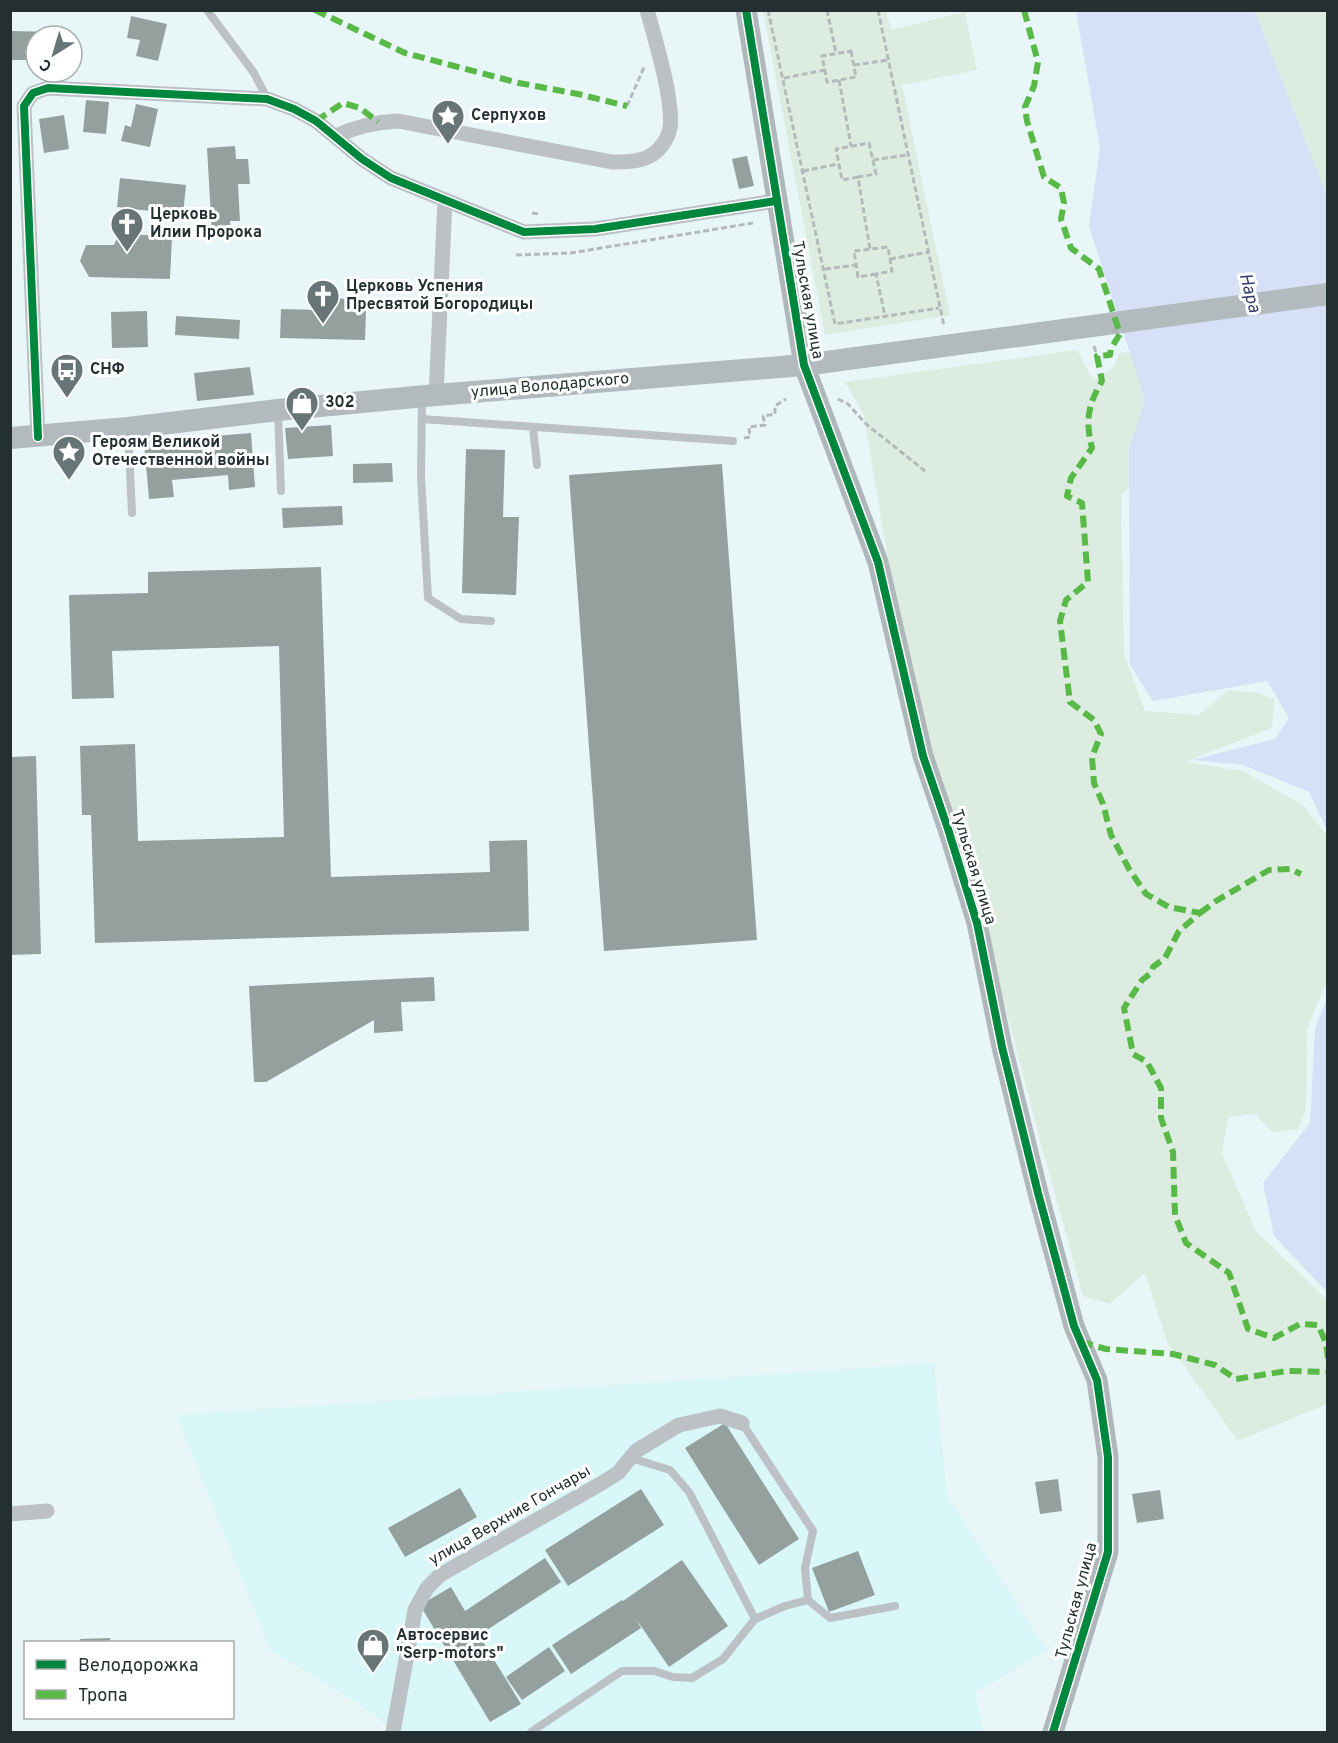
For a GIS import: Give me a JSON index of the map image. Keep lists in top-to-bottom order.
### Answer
{
  "streets": {
    "main road": ["улица Володарского"],
    "street": ["Тульская улица", "улица Верхние Гончары"]
  },
  "crossings": [
    ["Тульская улица", "улица Володарского"]
  ],
  "water": ["Нара"],
  "places": {
    "place": ["Серпухов", "Героям Великой Отечественной войны"],
    "church": ["Церковь Илии Пророка", "Церковь Успения Пресвятой Богородицы"],
    "bus stop": ["СНФ"],
    "shop": ["302", "Автосервис \"Serp-motors\""]
  },
  "legend": ["Велодорожка", "Тропа"],
  "north": "bottom left"
}
